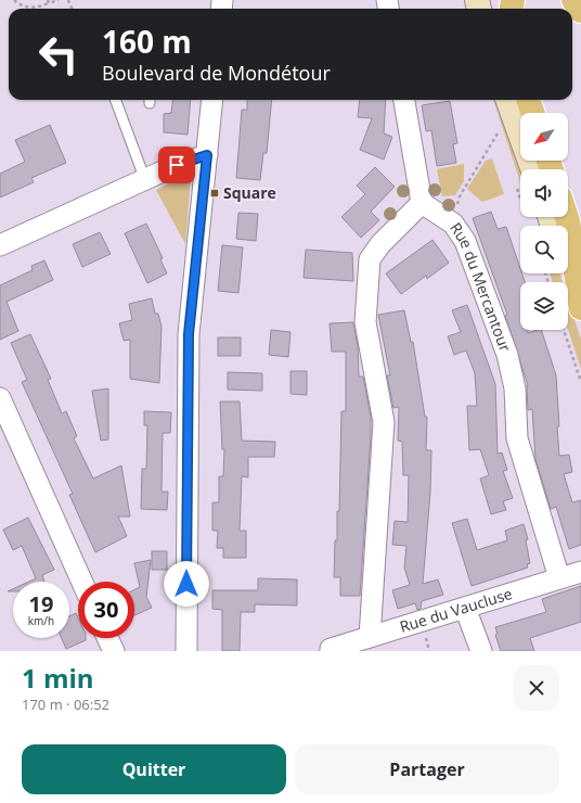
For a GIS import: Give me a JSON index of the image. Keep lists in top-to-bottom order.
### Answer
{
  "streets": {
    "street": ["Rue du Mercantour", "Rue du Vaucluse"]
  },
  "crossings": [
    ["Rue du Mercantour", "Rue du Vaucluse"]
  ],
  "places": {
    "transit": ["Square"]
  },
  "north": "bottom left",
  "page": {
    "turn": ["160 m", "Boulevard de Mondétour"],
    "speed": "19 km/h",
    "limit": "30",
    "heading": ["1 min", "170 m · 06:52"],
    "buttons": ["Quitter", "Partager"]
  }
}
